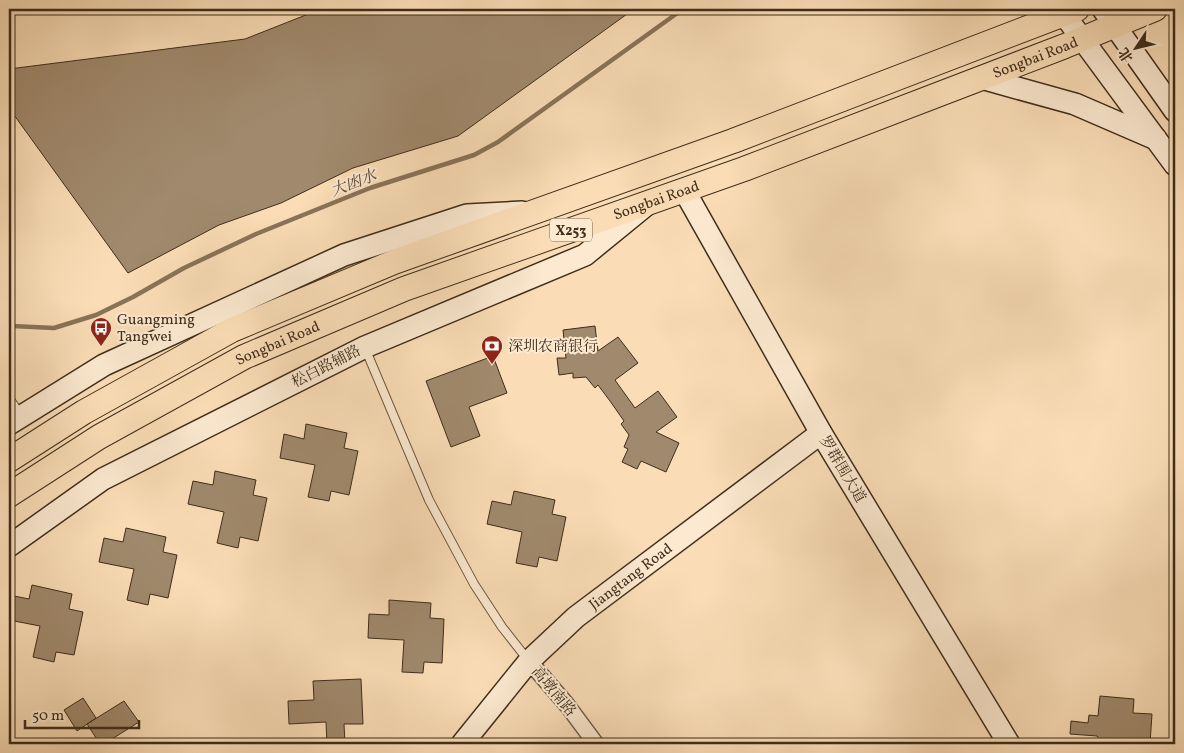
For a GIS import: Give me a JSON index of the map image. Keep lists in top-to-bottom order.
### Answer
{
  "streets": {
    "main road": [
      "Songbai Road",
      "X253",
      "松白路辅路",
      "罗群围大道",
      "Jiangtang Road"
    ],
    "street": ["高墩南路"]
  },
  "crossings": [
    ["Songbai Road", "松白路辅路"],
    ["Songbai Road", "罗群围大道"],
    ["罗群围大道", "Jiangtang Road"],
    ["Jiangtang Road", "高墩南路"]
  ],
  "water": ["大凼水"],
  "places": {
    "bus stop": ["Guangming Tangwei"],
    "bank": ["深圳农商银行"]
  },
  "scale_bar": "50 m",
  "north": "bottom left"
}
